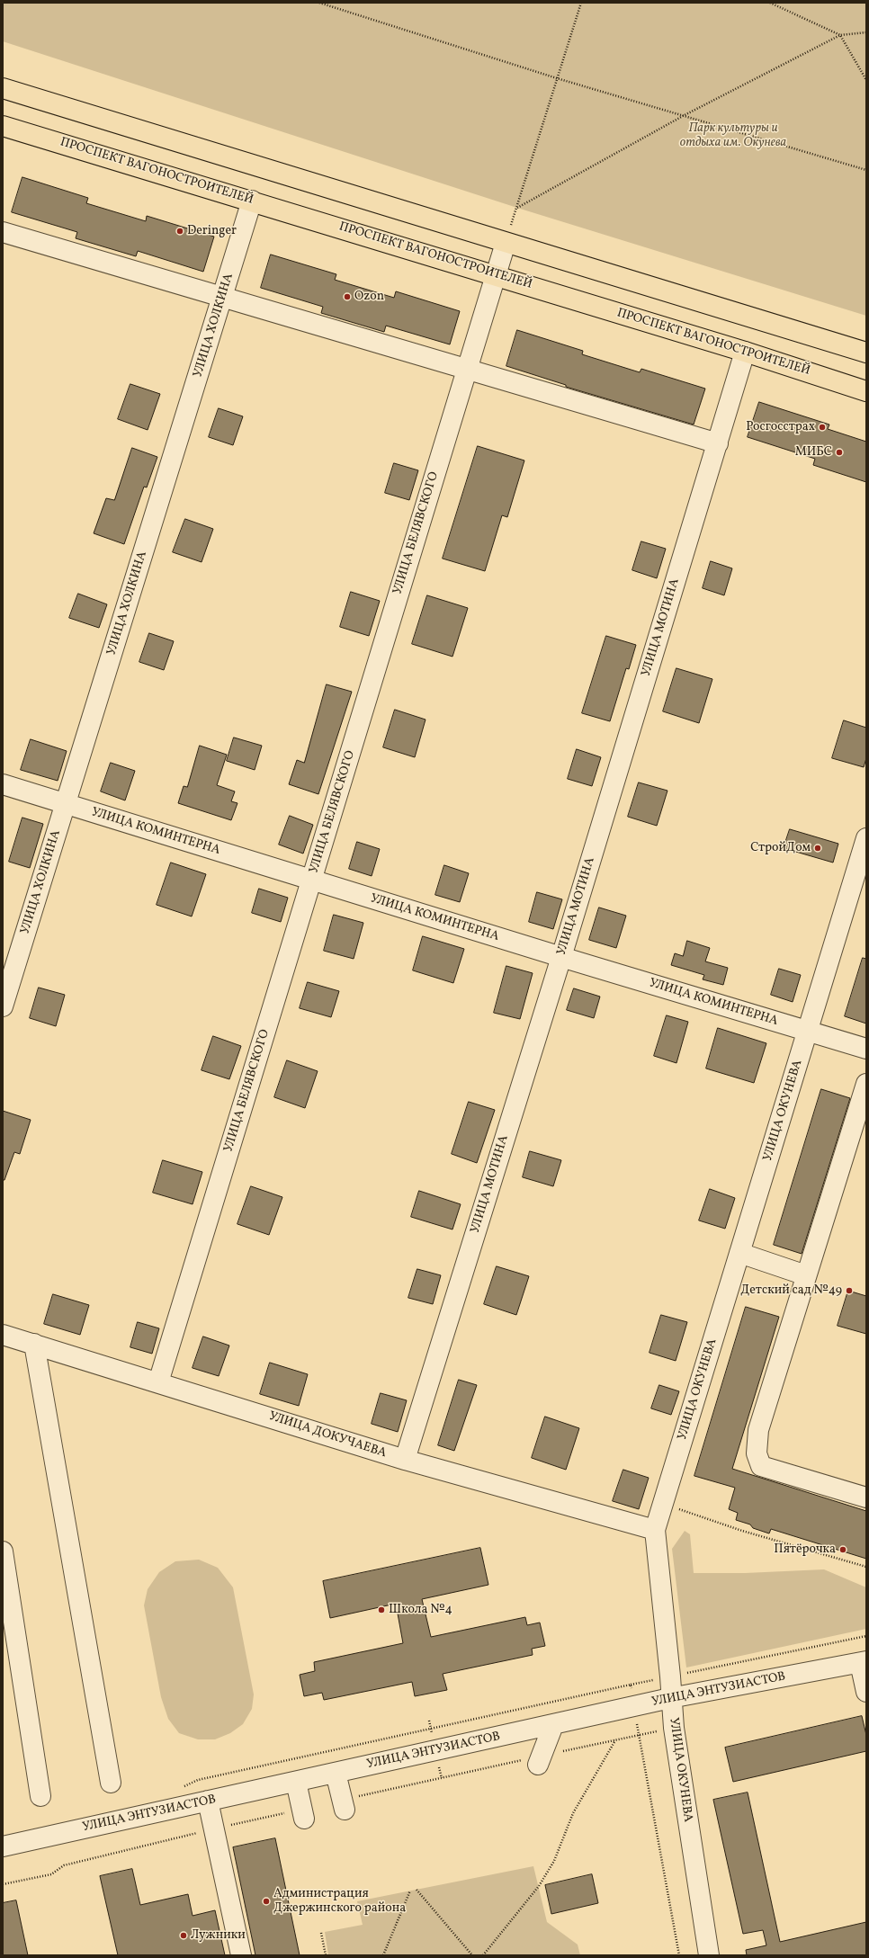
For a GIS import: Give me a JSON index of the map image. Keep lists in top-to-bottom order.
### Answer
{
  "streets": {
    "main road": ["ПРОСПЕКТ ВАГОНОСТРОИТЕЛЕЙ"],
    "street": [
      "УЛИЦА ХОЛКИНА",
      "УЛИЦА БЕЛЯВСКОГО",
      "УЛИЦА МОТИНА",
      "УЛИЦА КОМИНТЕРНА",
      "УЛИЦА ОКУНЕВА",
      "УЛИЦА ДОКУЧАЕВА",
      "УЛИЦА ЭНТУЗИАСТОВ"
    ]
  },
  "crossings": [
    ["ПРОСПЕКТ ВАГОНОСТРОИТЕЛЕЙ", "УЛИЦА ХОЛКИНА"],
    ["ПРОСПЕКТ ВАГОНОСТРОИТЕЛЕЙ", "УЛИЦА БЕЛЯВСКОГО"],
    ["ПРОСПЕКТ ВАГОНОСТРОИТЕЛЕЙ", "УЛИЦА МОТИНА"],
    ["УЛИЦА ХОЛКИНА", "УЛИЦА КОМИНТЕРНА"],
    ["УЛИЦА БЕЛЯВСКОГО", "УЛИЦА КОМИНТЕРНА"],
    ["УЛИЦА БЕЛЯВСКОГО", "УЛИЦА ДОКУЧАЕВА"],
    ["УЛИЦА МОТИНА", "УЛИЦА КОМИНТЕРНА"],
    ["УЛИЦА МОТИНА", "УЛИЦА ДОКУЧАЕВА"],
    ["УЛИЦА КОМИНТЕРНА", "УЛИЦА ОКУНЕВА"],
    ["УЛИЦА ОКУНЕВА", "УЛИЦА ДОКУЧАЕВА"],
    ["УЛИЦА ОКУНЕВА", "УЛИЦА ЭНТУЗИАСТОВ"]
  ],
  "parks": ["Парк культуры и отдыха им. Окунева"],
  "places": [
    "Deringer",
    "Ozon",
    "Росгосстрах",
    "МИБС",
    "СтройДом",
    "Детский сад №49",
    "Пятёрочка",
    "Школа №4",
    "Администрация Джержинского района",
    "Лужники"
  ]
}
